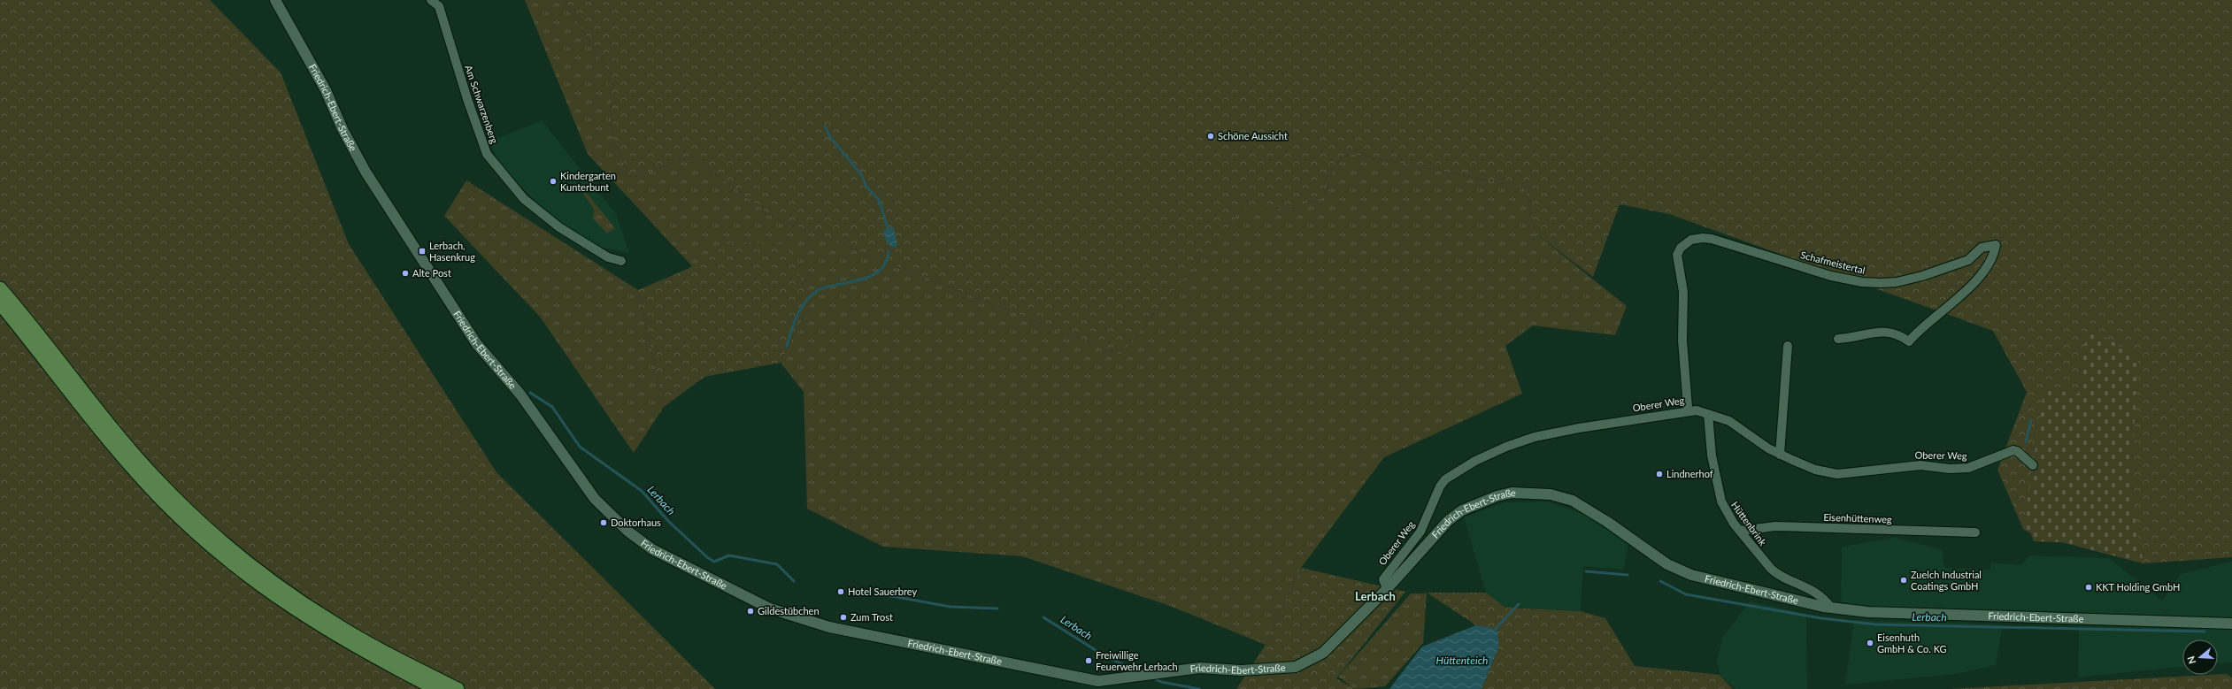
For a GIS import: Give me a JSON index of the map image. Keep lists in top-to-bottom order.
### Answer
{
  "streets": {
    "street": [
      "Am Schwarzenberg",
      "Friedrich-Ebert-Straße",
      "Schafmeistertal",
      "Oberer Weg",
      "Eisenhüttenweg",
      "Hüttenbrink"
    ]
  },
  "crossings": [
    ["Friedrich-Ebert-Straße", "Oberer Weg"],
    ["Friedrich-Ebert-Straße", "Hüttenbrink"],
    ["Oberer Weg", "Hüttenbrink"],
    ["Eisenhüttenweg", "Hüttenbrink"]
  ],
  "districts": ["Lerbach"],
  "water": ["Lerbach", "Hüttenteich"],
  "places": {
    "other": [
      "Schöne Aussicht",
      "Kindergarten Kunterbunt",
      "Alte Post",
      "Lindnerhof",
      "Doktorhaus",
      "Zuelch Industrial Coatings GmbH",
      "KKT Holding GmbH",
      "Hotel Sauerbrey",
      "Gildestübchen",
      "Zum Trost",
      "Eisenhuth GmbH & Co. KG",
      "Freiwillige Feuerwehr Lerbach"
    ],
    "transit": ["Lerbach, Hasenkrug"]
  },
  "north": "left"
}
